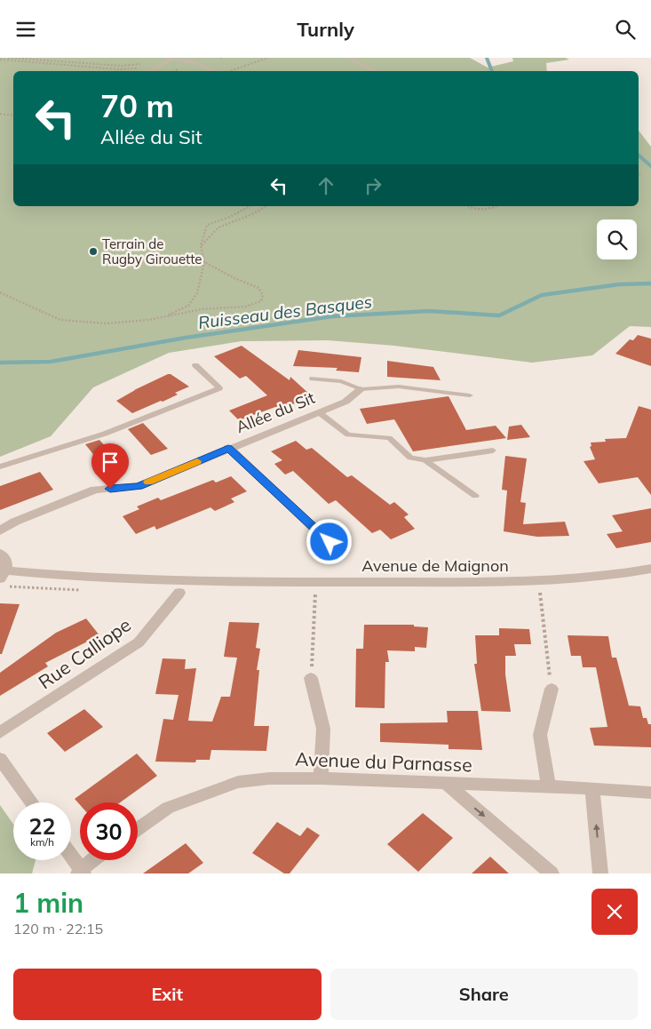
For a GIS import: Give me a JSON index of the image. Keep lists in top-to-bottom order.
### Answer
{
  "streets": {
    "street": [
      "Allée du Sit",
      "Avenue de Maignon",
      "Rue Calliope",
      "Avenue du Parnasse"
    ]
  },
  "water": ["Ruisseau des Basques"],
  "places": ["Terrain de Rugby Girouette"],
  "page": {
    "header": "Turnly",
    "turn": ["70 m", "Allée du Sit"],
    "speed": "22 km/h",
    "limit": "30",
    "heading": ["1 min", "120 m · 22:15"],
    "buttons": ["Exit", "Share"]
  }
}
